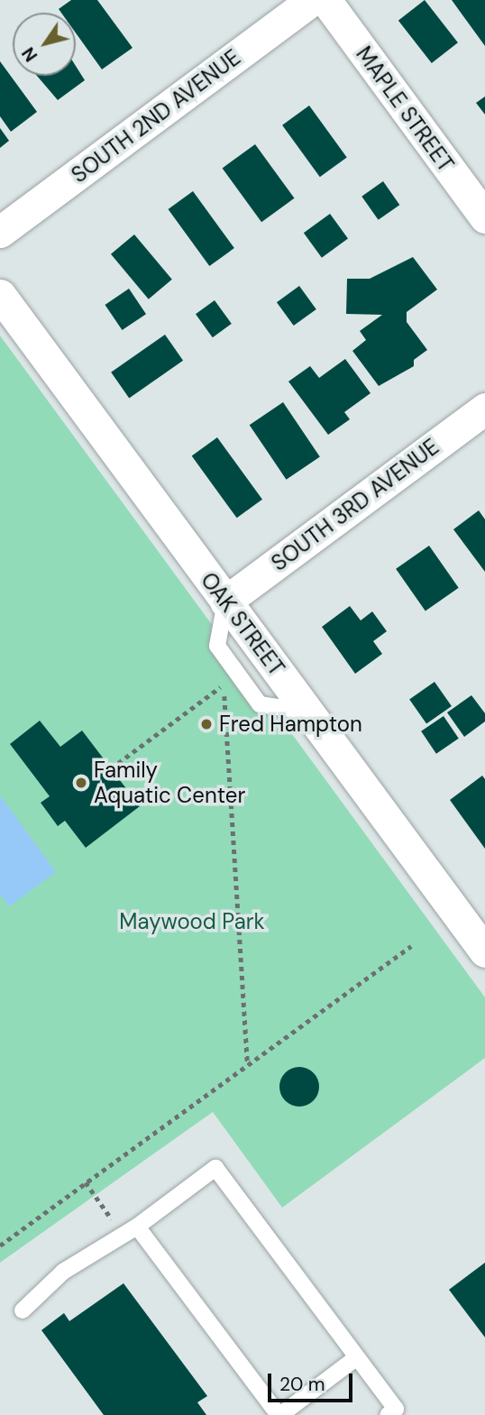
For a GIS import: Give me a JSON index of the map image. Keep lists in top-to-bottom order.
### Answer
{
  "streets": {
    "street": [
      "MAPLE STREET",
      "SOUTH 2ND AVENUE",
      "SOUTH 3RD AVENUE",
      "OAK STREET"
    ]
  },
  "crossings": [
    ["SOUTH 3RD AVENUE", "OAK STREET"]
  ],
  "parks": ["Maywood Park"],
  "places": ["Fred Hampton", "Family Aquatic Center"],
  "scale_bar": "20 m",
  "north": "bottom left"
}
